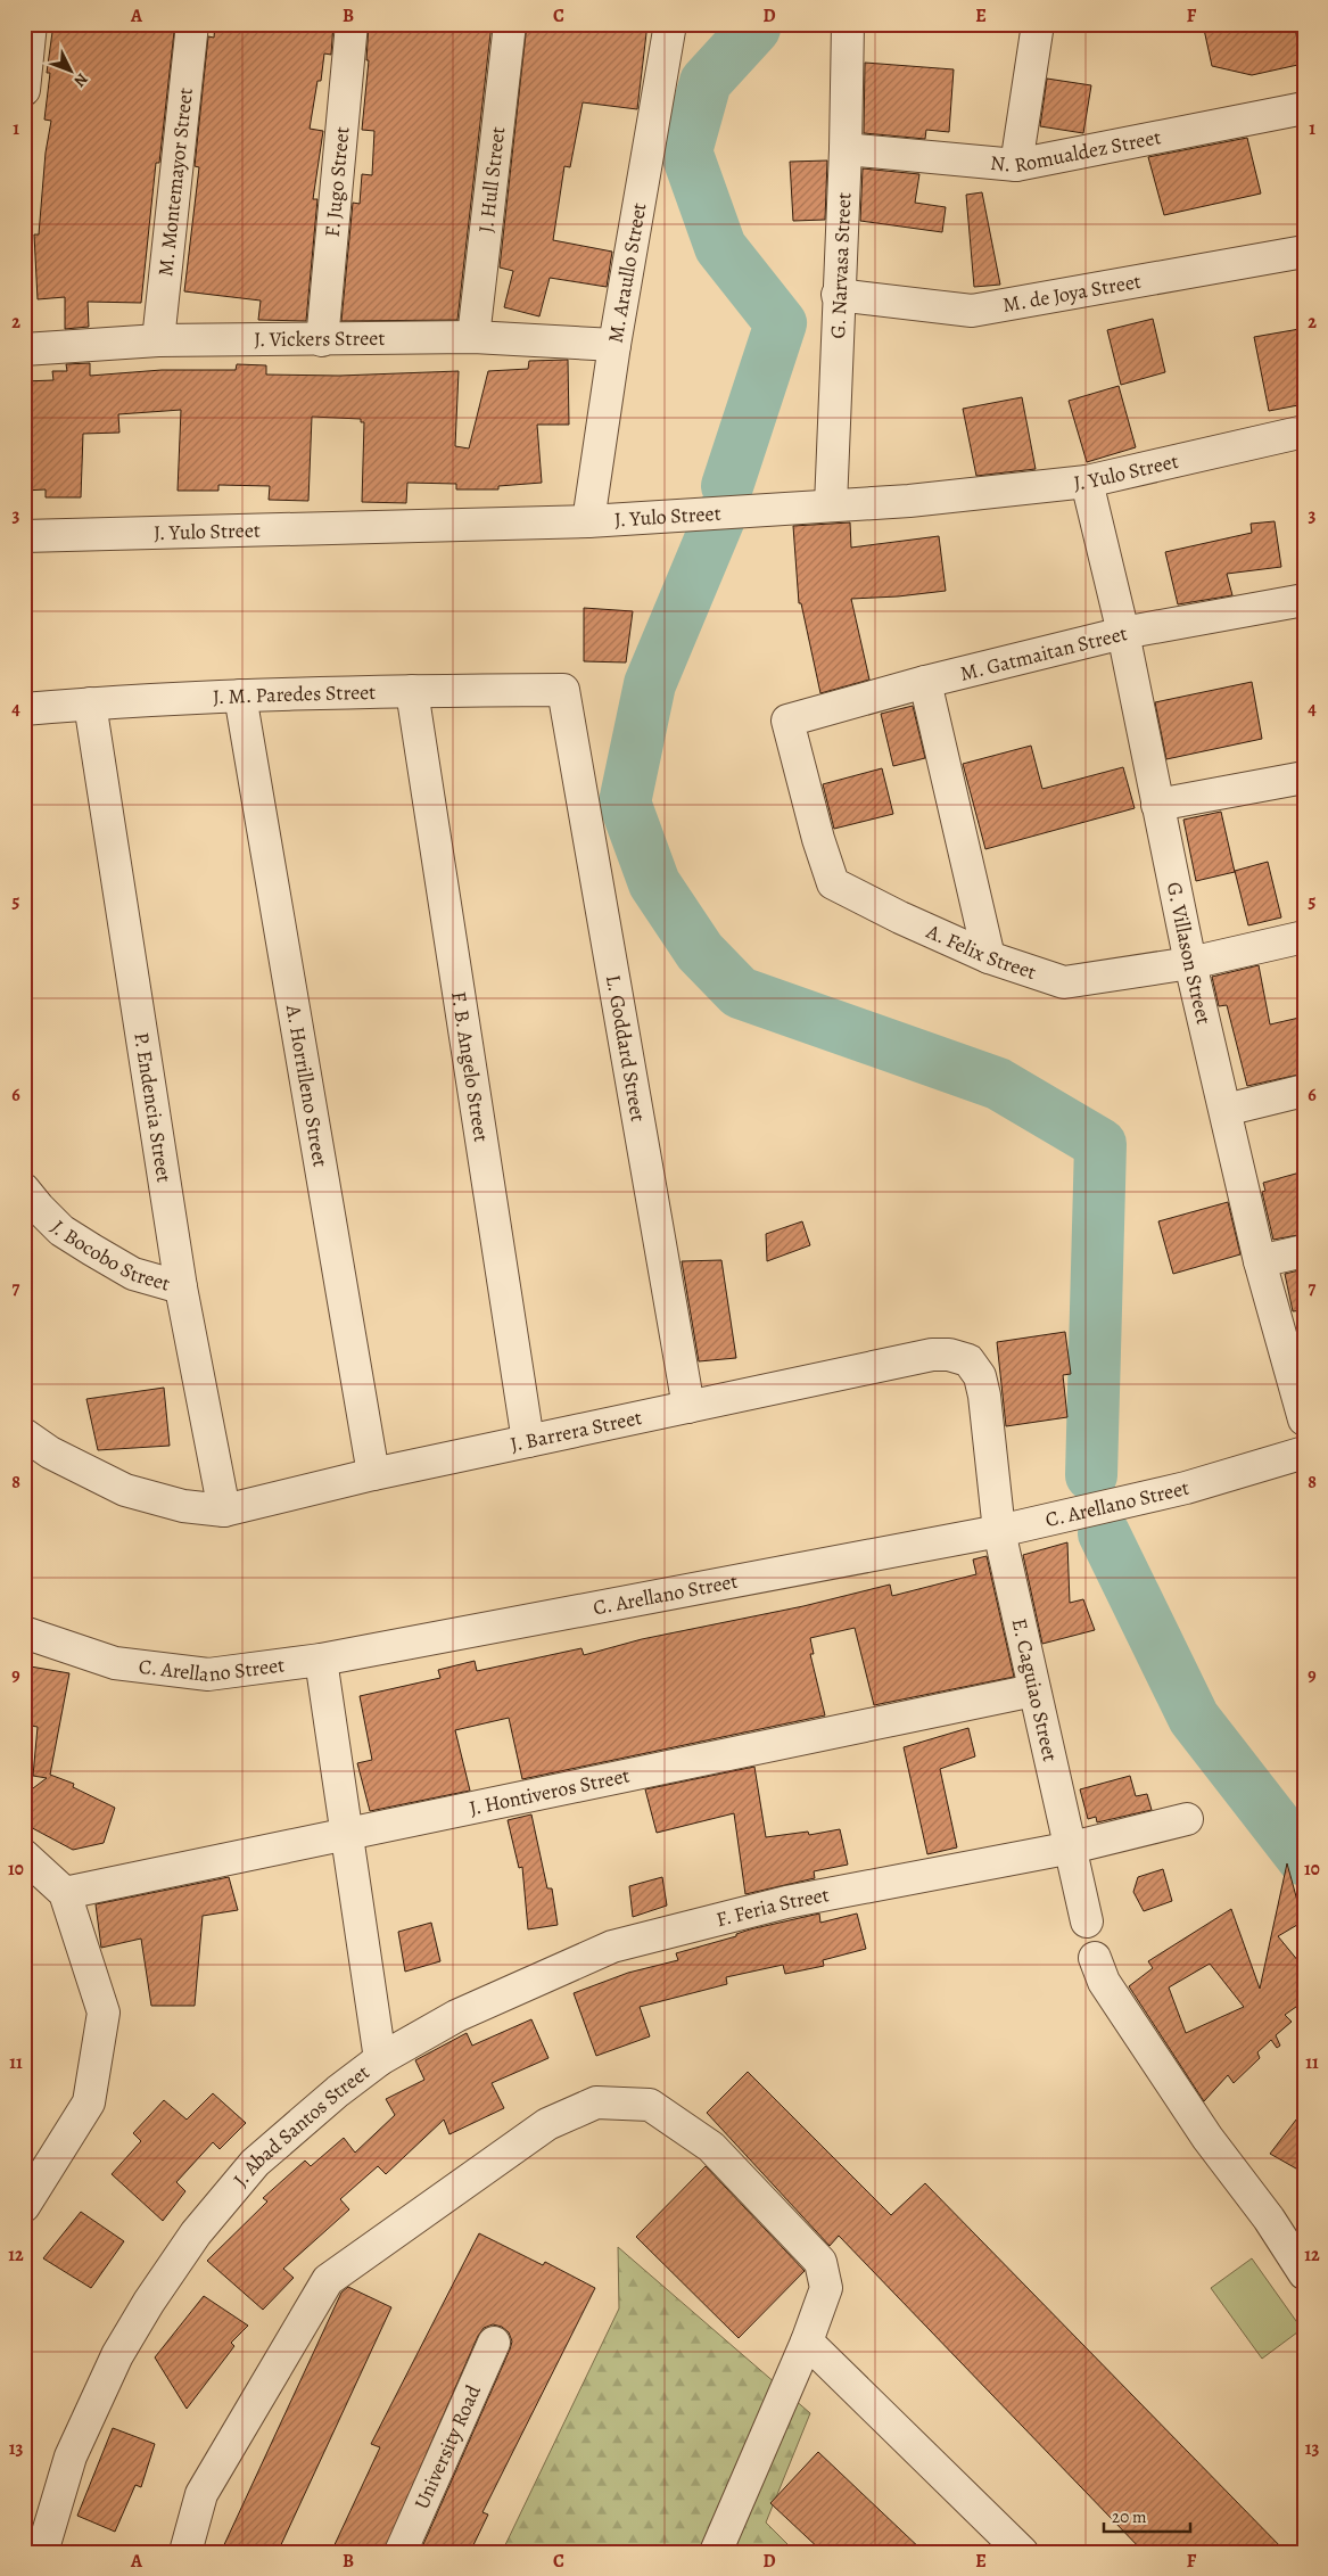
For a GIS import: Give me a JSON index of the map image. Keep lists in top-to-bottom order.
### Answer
{
  "streets": {
    "street": [
      "N. Romualdez Street",
      "J. Hull Street",
      "M. Montemayor Street",
      "F. Jugo Street",
      "G. Narvasa Street",
      "M. Araullo Street",
      "M. de Joya Street",
      "J. Vickers Street",
      "J. Yulo Street",
      "M. Gatmaitan Street",
      "J. M. Paredes Street",
      "A. Felix Street",
      "G. Villason Street",
      "L. Goddard Street",
      "F. B. Angelo Street",
      "A. Horrilleno Street",
      "P. Endencia Street",
      "J. Bocobo Street",
      "J. Barrera Street",
      "C. Arellano Street",
      "E. Caguiao Street",
      "J. Hontiveros Street",
      "F. Feria Street",
      "J. Abad Santos Street",
      "University Road"
    ]
  },
  "crossings": [
    ["N. Romualdez Street", "G. Narvasa Street"],
    ["J. Hull Street", "J. Vickers Street"],
    ["M. Montemayor Street", "J. Vickers Street"],
    ["F. Jugo Street", "J. Vickers Street"],
    ["G. Narvasa Street", "M. de Joya Street"],
    ["G. Narvasa Street", "J. Yulo Street"],
    ["M. Araullo Street", "J. Vickers Street"],
    ["M. Araullo Street", "J. Yulo Street"],
    ["J. Yulo Street", "G. Villason Street"],
    ["M. Gatmaitan Street", "A. Felix Street"],
    ["M. Gatmaitan Street", "G. Villason Street"],
    ["J. M. Paredes Street", "L. Goddard Street"],
    ["J. M. Paredes Street", "F. B. Angelo Street"],
    ["J. M. Paredes Street", "A. Horrilleno Street"],
    ["J. M. Paredes Street", "P. Endencia Street"],
    ["A. Felix Street", "G. Villason Street"],
    ["L. Goddard Street", "J. Barrera Street"],
    ["F. B. Angelo Street", "J. Barrera Street"],
    ["A. Horrilleno Street", "J. Barrera Street"],
    ["P. Endencia Street", "J. Bocobo Street"],
    ["P. Endencia Street", "J. Barrera Street"],
    ["J. Barrera Street", "C. Arellano Street"],
    ["J. Barrera Street", "E. Caguiao Street"],
    ["C. Arellano Street", "E. Caguiao Street"],
    ["C. Arellano Street", "J. Abad Santos Street"],
    ["E. Caguiao Street", "J. Hontiveros Street"],
    ["E. Caguiao Street", "F. Feria Street"],
    ["J. Hontiveros Street", "J. Abad Santos Street"],
    ["F. Feria Street", "J. Abad Santos Street"]
  ],
  "scale_bar": "20 m",
  "north": "bottom right",
  "grid": {
    "columns": [
      "A",
      "B",
      "C",
      "D",
      "E",
      "F"
    ],
    "rows": [
      "1",
      "2",
      "3",
      "4",
      "5",
      "6",
      "7",
      "8",
      "9",
      "10",
      "11",
      "12",
      "13"
    ]
  }
}
